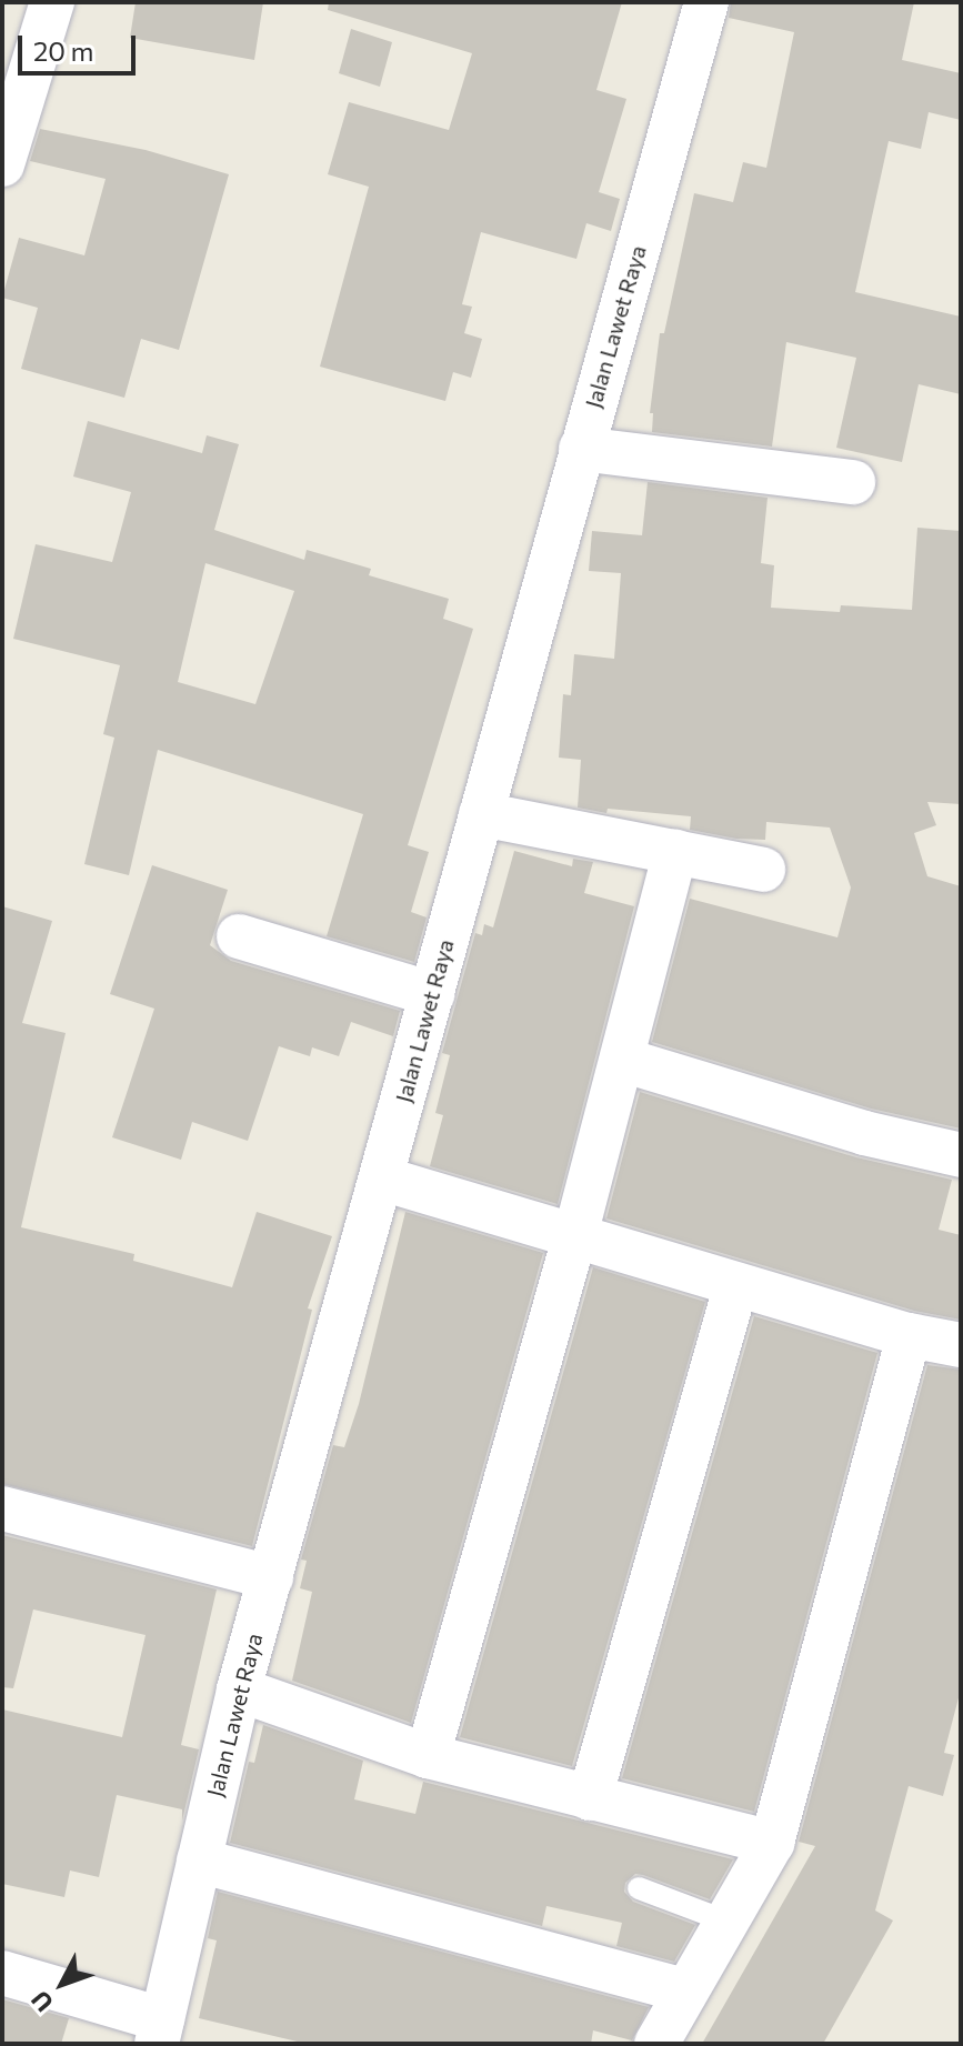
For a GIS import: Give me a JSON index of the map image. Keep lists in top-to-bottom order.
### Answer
{
  "streets": {
    "street": ["Jalan Lawet Raya"]
  },
  "scale_bar": "20 m",
  "north": "bottom left"
}
